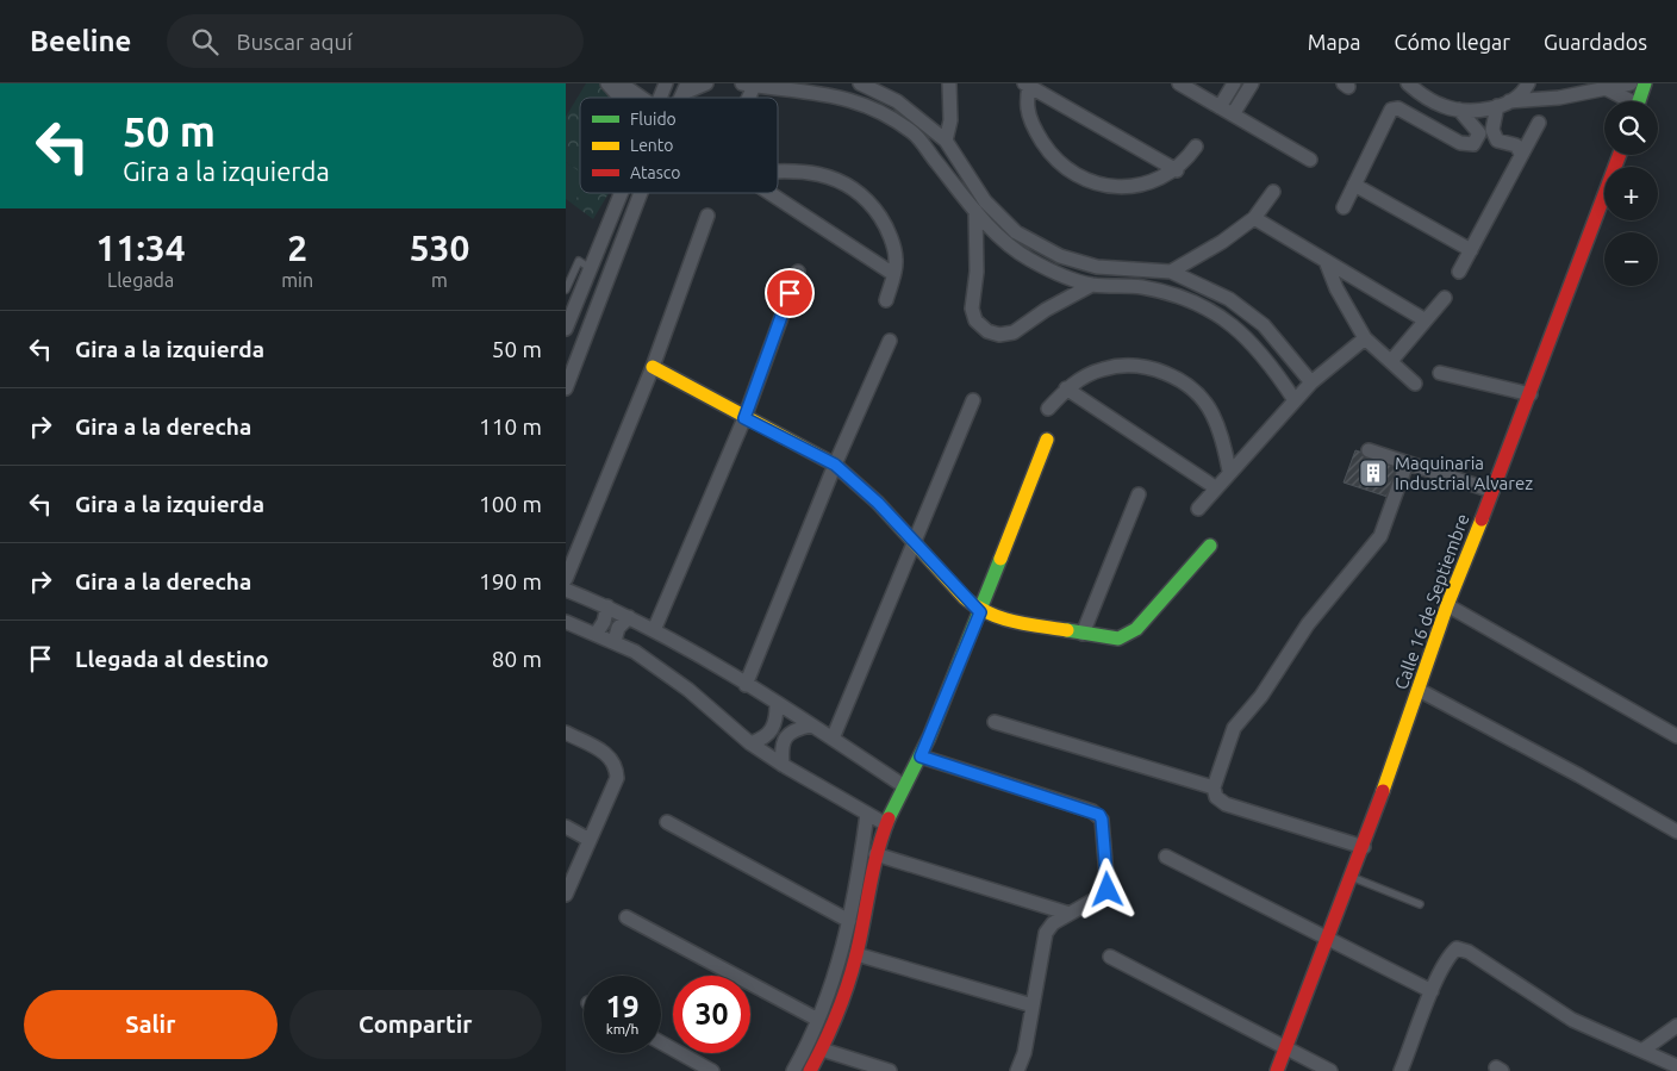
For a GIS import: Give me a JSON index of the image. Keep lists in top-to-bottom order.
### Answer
{
  "streets": {
    "street": ["Calle 16 de Septiembre"]
  },
  "places": {
    "building": ["Maquinaria Industrial Alvarez"]
  },
  "legend": ["Fluido", "Lento", "Atasco"],
  "page": {
    "header": "Beeline",
    "search": "Buscar aquí",
    "nav": ["Mapa", "Cómo llegar", "Guardados"],
    "turn": ["50 m", "Gira a la izquierda"],
    "map_buttons": ["+", "−"],
    "eta": [
      "11:34",
      "Llegada",
      "2",
      "min",
      "530",
      "m"
    ],
    "list": [
      {
        "name": "Gira a la izquierda",
        "value": "50 m"
      },
      {
        "name": "Gira a la derecha",
        "value": "110 m"
      },
      {
        "name": "Gira a la izquierda",
        "value": "100 m"
      },
      {
        "name": "Gira a la derecha",
        "value": "190 m"
      },
      {
        "name": "Llegada al destino",
        "value": "80 m"
      }
    ],
    "speed": "19 km/h",
    "limit": "30",
    "buttons": ["Salir", "Compartir"]
  }
}
